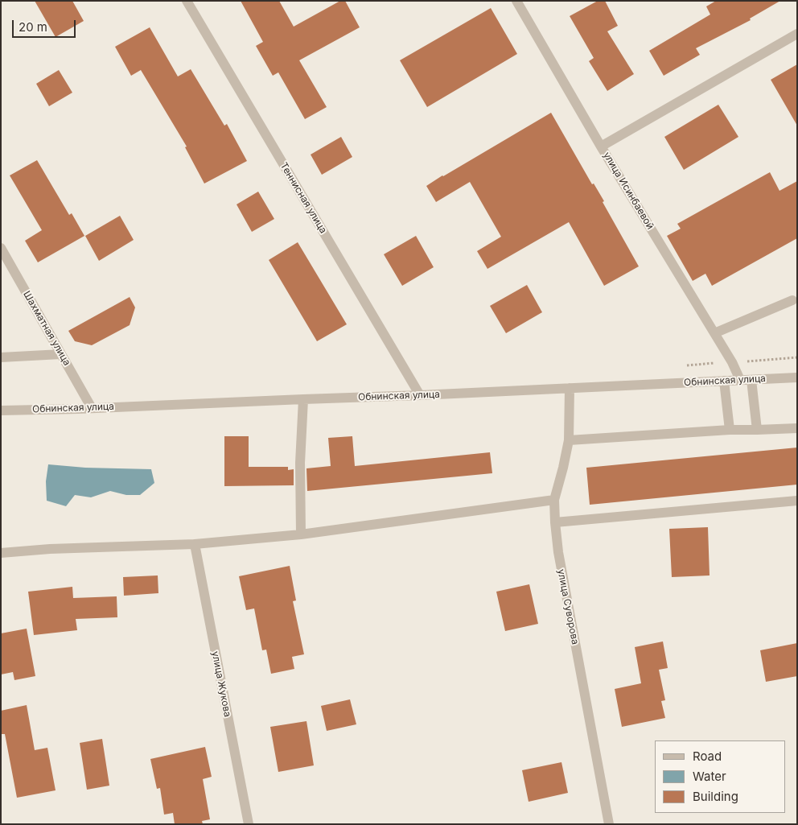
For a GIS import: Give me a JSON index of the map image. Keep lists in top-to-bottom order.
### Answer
{
  "streets": {
    "street": [
      "улица Исинбаевой",
      "Теннисная улица",
      "Шахматная улица",
      "Обнинская улица",
      "улица Суворова",
      "улица Жукова"
    ]
  },
  "crossings": [
    ["улица Исинбаевой", "Обнинская улица"],
    ["Теннисная улица", "Обнинская улица"],
    ["Шахматная улица", "Обнинская улица"],
    ["Обнинская улица", "улица Суворова"]
  ],
  "legend": ["Road", "Water", "Building"],
  "scale_bar": "20 m"
}
